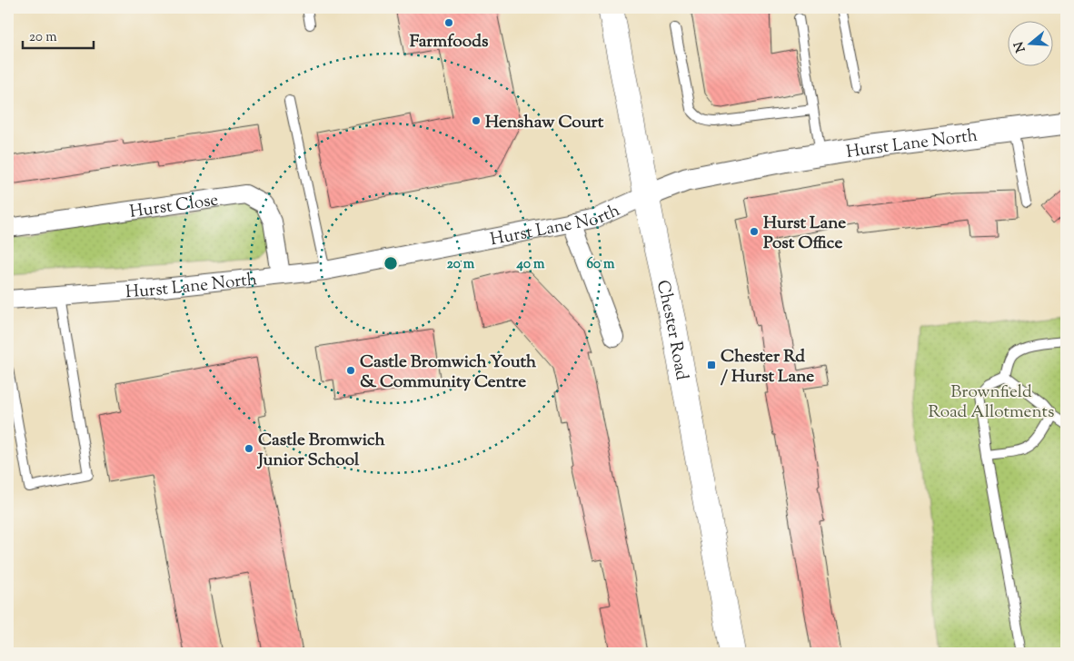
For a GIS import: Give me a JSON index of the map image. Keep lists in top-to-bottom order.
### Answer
{
  "streets": {
    "main road": ["Chester Road"],
    "street": ["Hurst Lane North", "Hurst Close"]
  },
  "crossings": [
    ["Hurst Lane North", "Hurst Close"],
    ["Hurst Lane North", "Chester Road"]
  ],
  "parks": ["Brownfield Road Allotments"],
  "places": {
    "other": [
      "Farmfoods",
      "Henshaw Court",
      "Hurst Lane Post Office",
      "Castle Bromwich Youth & Community Centre",
      "Castle Bromwich Junior School"
    ],
    "transit": ["Chester Rd / Hurst Lane"]
  },
  "scale_bar": "20 m",
  "north": "left",
  "rings": ["20 m", "40 m", "60 m"]
}
